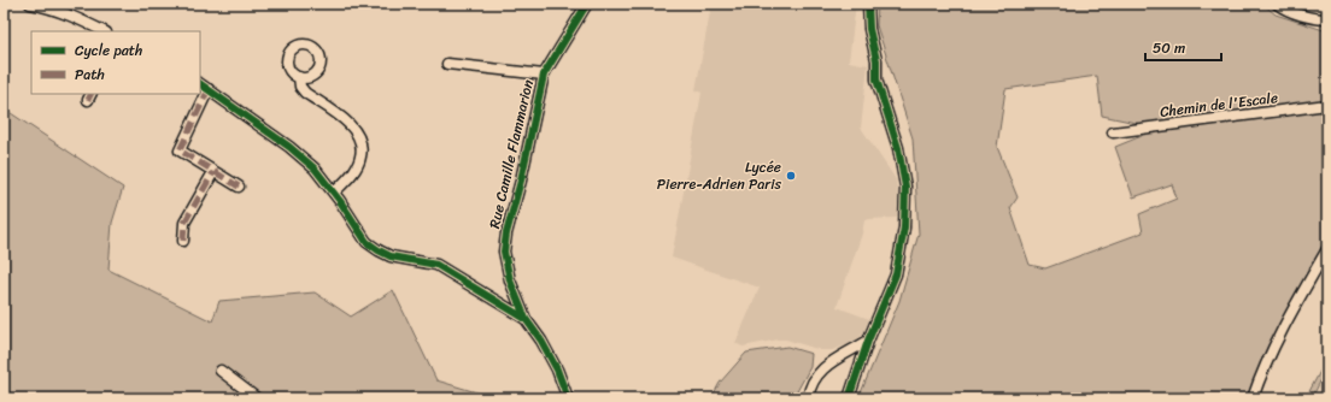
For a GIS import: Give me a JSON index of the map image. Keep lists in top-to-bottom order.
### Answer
{
  "streets": {
    "street": ["Chemin de l'Escale", "Rue Camille Flammarion"]
  },
  "places": ["Lycée Pierre-Adrien Paris"],
  "legend": ["Cycle path", "Path"],
  "scale_bar": "50 m"
}
